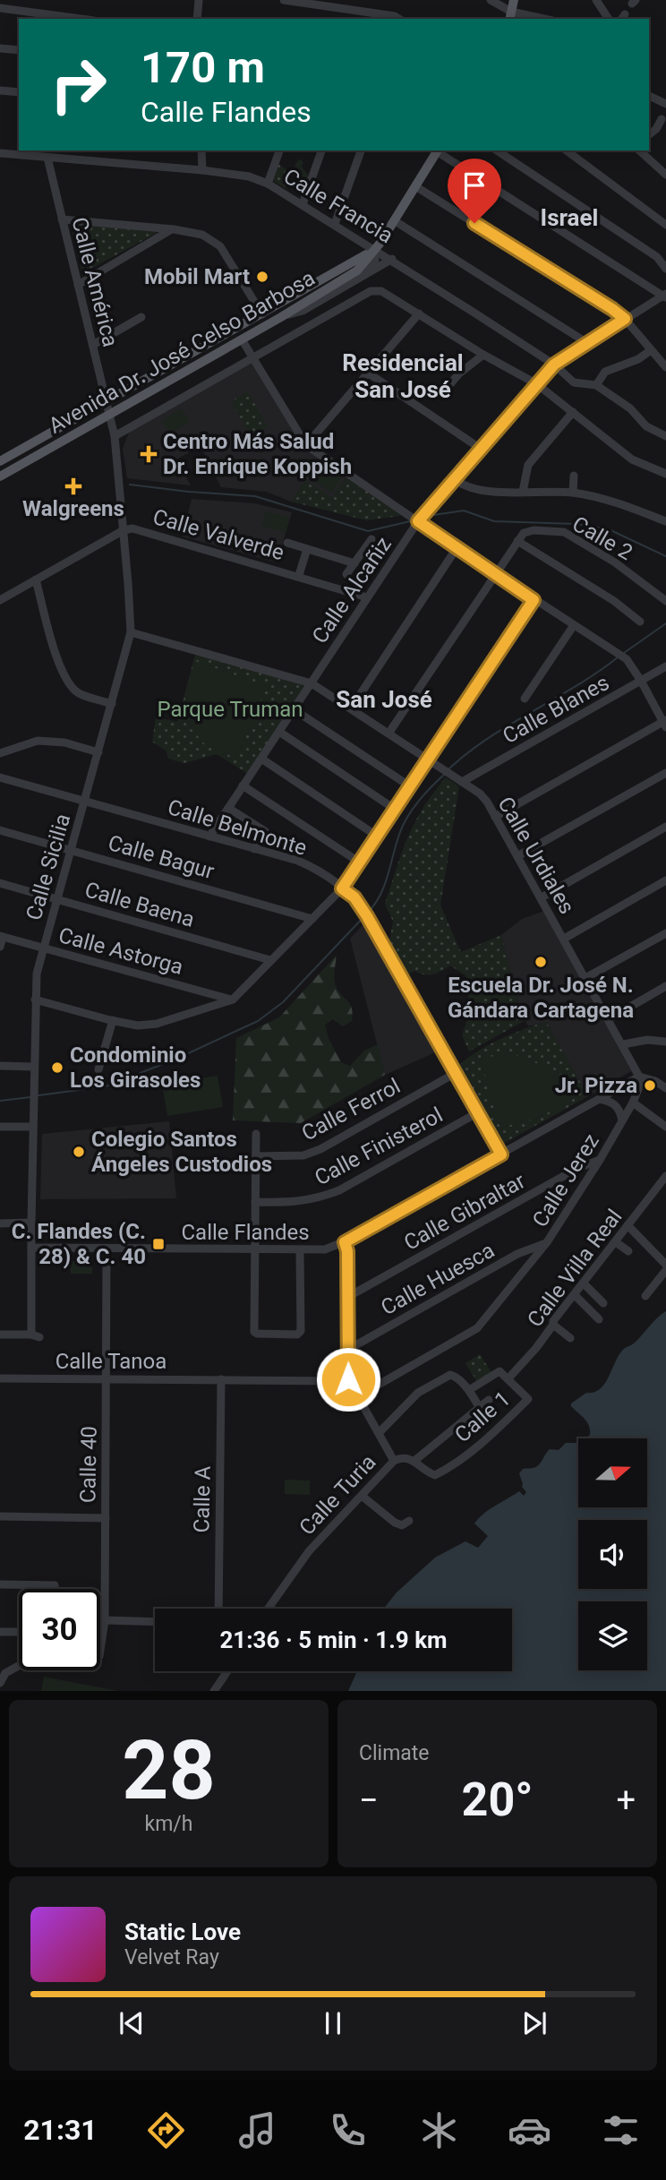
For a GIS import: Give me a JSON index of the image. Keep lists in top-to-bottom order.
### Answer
{
  "streets": {
    "main road": ["Avenida Dr. José Celso Barbosa"],
    "street": [
      "Calle Francia",
      "Calle América",
      "Calle Valverde",
      "Calle 2",
      "Calle Alcañiz",
      "Calle Blanes",
      "Calle Belmonte",
      "Calle Urdiales",
      "Calle Bagur",
      "Calle Sicilia",
      "Calle Baena",
      "Calle Astorga",
      "Calle Ferrol",
      "Calle Finisterol",
      "Calle Jerez",
      "Calle Gibraltar",
      "Calle Flandes",
      "Calle Villa Real",
      "Calle Huesca",
      "Calle Tanoa",
      "Calle 1",
      "Calle 40",
      "Calle Turia",
      "Calle A"
    ]
  },
  "crossings": [
    ["Calle Francia", "Calle América"],
    ["Calle Francia", "Avenida Dr. José Celso Barbosa"],
    ["Calle Francia", "Calle Alcañiz"],
    ["Calle América", "Avenida Dr. José Celso Barbosa"],
    ["Calle América", "Calle Sicilia"],
    ["Avenida Dr. José Celso Barbosa", "Calle Sicilia"],
    ["Calle Valverde", "Calle Alcañiz"],
    ["Calle Valverde", "Calle Sicilia"],
    ["Calle Alcañiz", "Calle Belmonte"],
    ["Calle Alcañiz", "Calle Urdiales"],
    ["Calle Blanes", "Calle Urdiales"],
    ["Calle Belmonte", "Calle Sicilia"],
    ["Calle Belmonte", "Calle Ferrol"],
    ["Calle Belmonte", "Calle Finisterol"],
    ["Calle Belmonte", "Calle Flandes"],
    ["Calle Urdiales", "Calle Sicilia"],
    ["Calle Bagur", "Calle Sicilia"],
    ["Calle Sicilia", "Calle Baena"],
    ["Calle Sicilia", "Calle Astorga"],
    ["Calle Sicilia", "Calle Flandes"],
    ["Calle Jerez", "Calle Gibraltar"],
    ["Calle Jerez", "Calle Flandes"],
    ["Calle Jerez", "Calle Huesca"],
    ["Calle Jerez", "Calle Turia"],
    ["Calle Gibraltar", "Calle Turia"],
    ["Calle Flandes", "Calle 40"],
    ["Calle Flandes", "Calle Turia"],
    ["Calle Villa Real", "Calle 1"],
    ["Calle Huesca", "Calle Turia"],
    ["Calle Tanoa", "Calle 40"],
    ["Calle Tanoa", "Calle Turia"],
    ["Calle Tanoa", "Calle A"],
    ["Calle 1", "Calle Turia"]
  ],
  "districts": ["Israel", "Residencial San José", "San José"],
  "parks": ["Parque Truman"],
  "places": {
    "other": [
      "Mobil Mart",
      "Escuela Dr. José N. Gándara Cartagena",
      "Condominio Los Girasoles",
      "Jr. Pizza",
      "Colegio Santos Ángeles Custodios"
    ],
    "health": ["Centro Más Salud Dr. Enrique Koppish", "Walgreens"],
    "transit": ["C. Flandes (C. 28) & C. 40"]
  },
  "north": "right",
  "page": {
    "turn": ["170 m", "Calle Flandes"],
    "limit": "30",
    "trip": "21:36 · 5 min · 1.9 km",
    "tile": [
      ["28", "km/h"],
      "Climate"
    ],
    "heat": ["−", "20°", "+"],
    "song": ["Static Love", "Velvet Ray"],
    "tabs": "21:31"
  }
}
